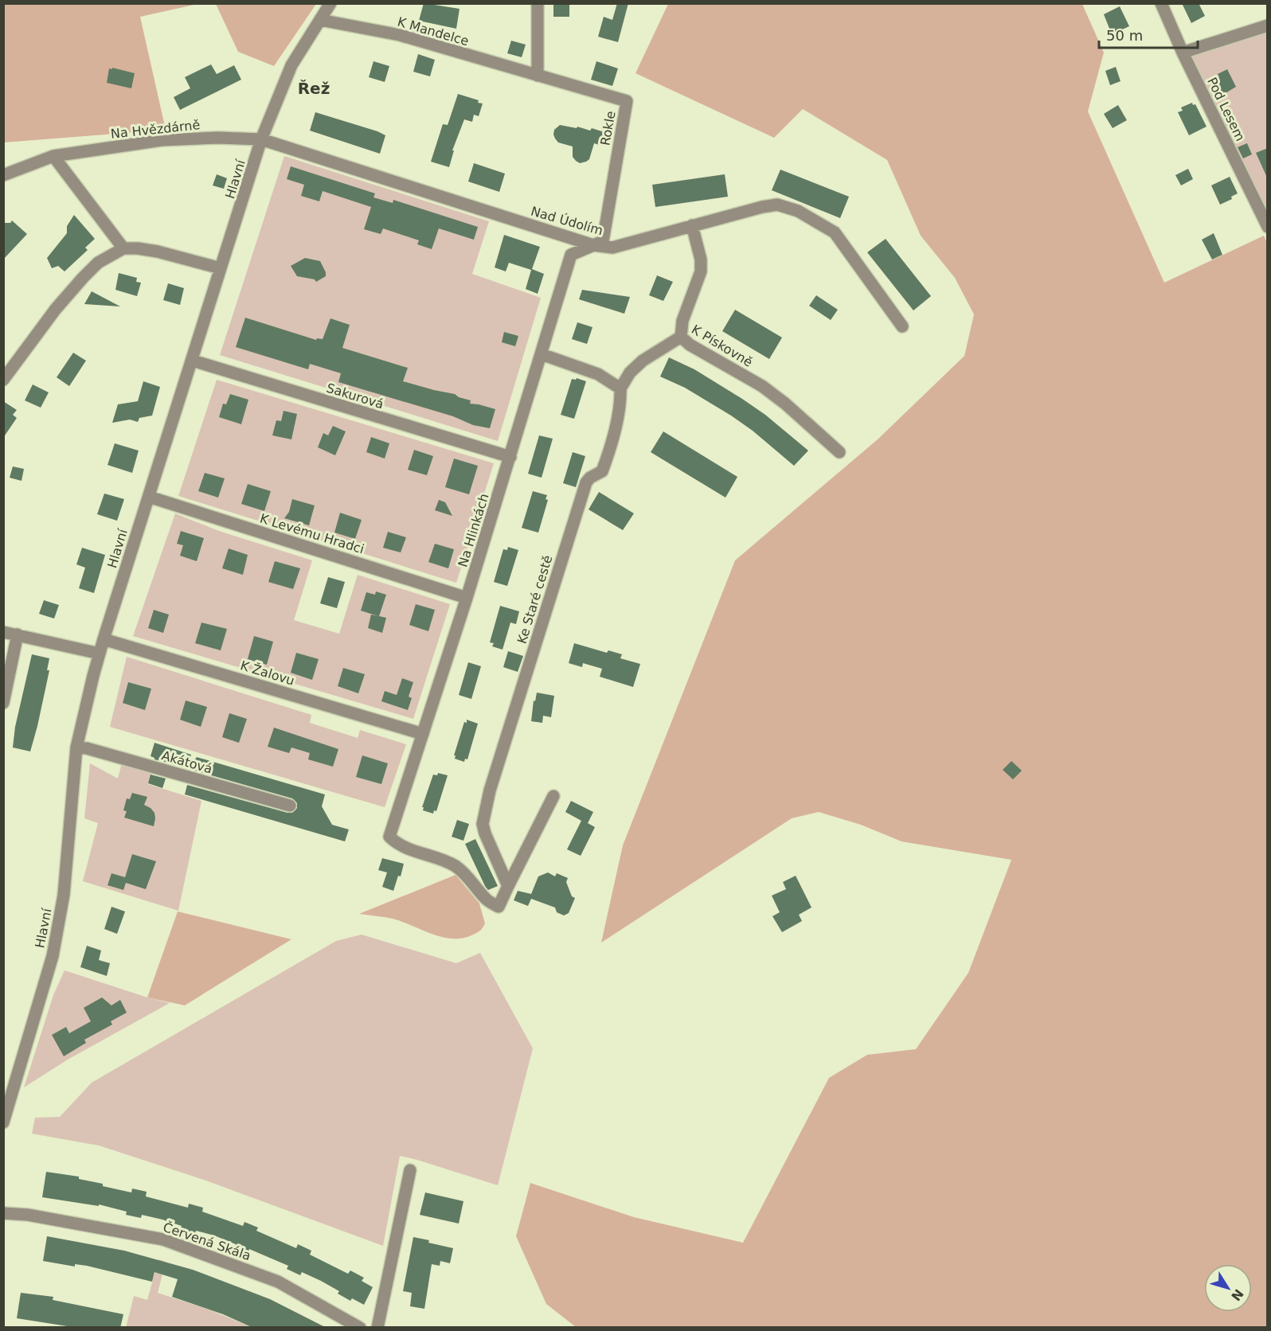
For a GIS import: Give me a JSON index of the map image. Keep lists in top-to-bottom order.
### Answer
{
  "streets": {
    "street": [
      "K Mandelce",
      "Pod Lesem",
      "Rokle",
      "Na Hvězdárně",
      "Hlavní",
      "Nad Údolím",
      "K Pískovně",
      "Sakurová",
      "Na Hlinkách",
      "K Levému Hradci",
      "Ke Staré cestě",
      "K Žalovu",
      "Akátová",
      "Červená Skála"
    ]
  },
  "crossings": [
    ["K Mandelce", "Rokle"],
    ["K Mandelce", "Hlavní"],
    ["Rokle", "Nad Údolím"],
    ["Rokle", "Na Hlinkách"],
    ["Na Hvězdárně", "Hlavní"],
    ["Na Hvězdárně", "Nad Údolím"],
    ["Hlavní", "Nad Údolím"],
    ["Hlavní", "Sakurová"],
    ["Hlavní", "K Levému Hradci"],
    ["Hlavní", "K Žalovu"],
    ["Hlavní", "Akátová"],
    ["Nad Údolím", "K Pískovně"],
    ["Nad Údolím", "Na Hlinkách"],
    ["Sakurová", "Na Hlinkách"],
    ["Na Hlinkách", "K Levému Hradci"],
    ["Na Hlinkách", "Ke Staré cestě"],
    ["Na Hlinkách", "K Žalovu"]
  ],
  "districts": ["Řež"],
  "scale_bar": "50 m",
  "north": "bottom right"
}
